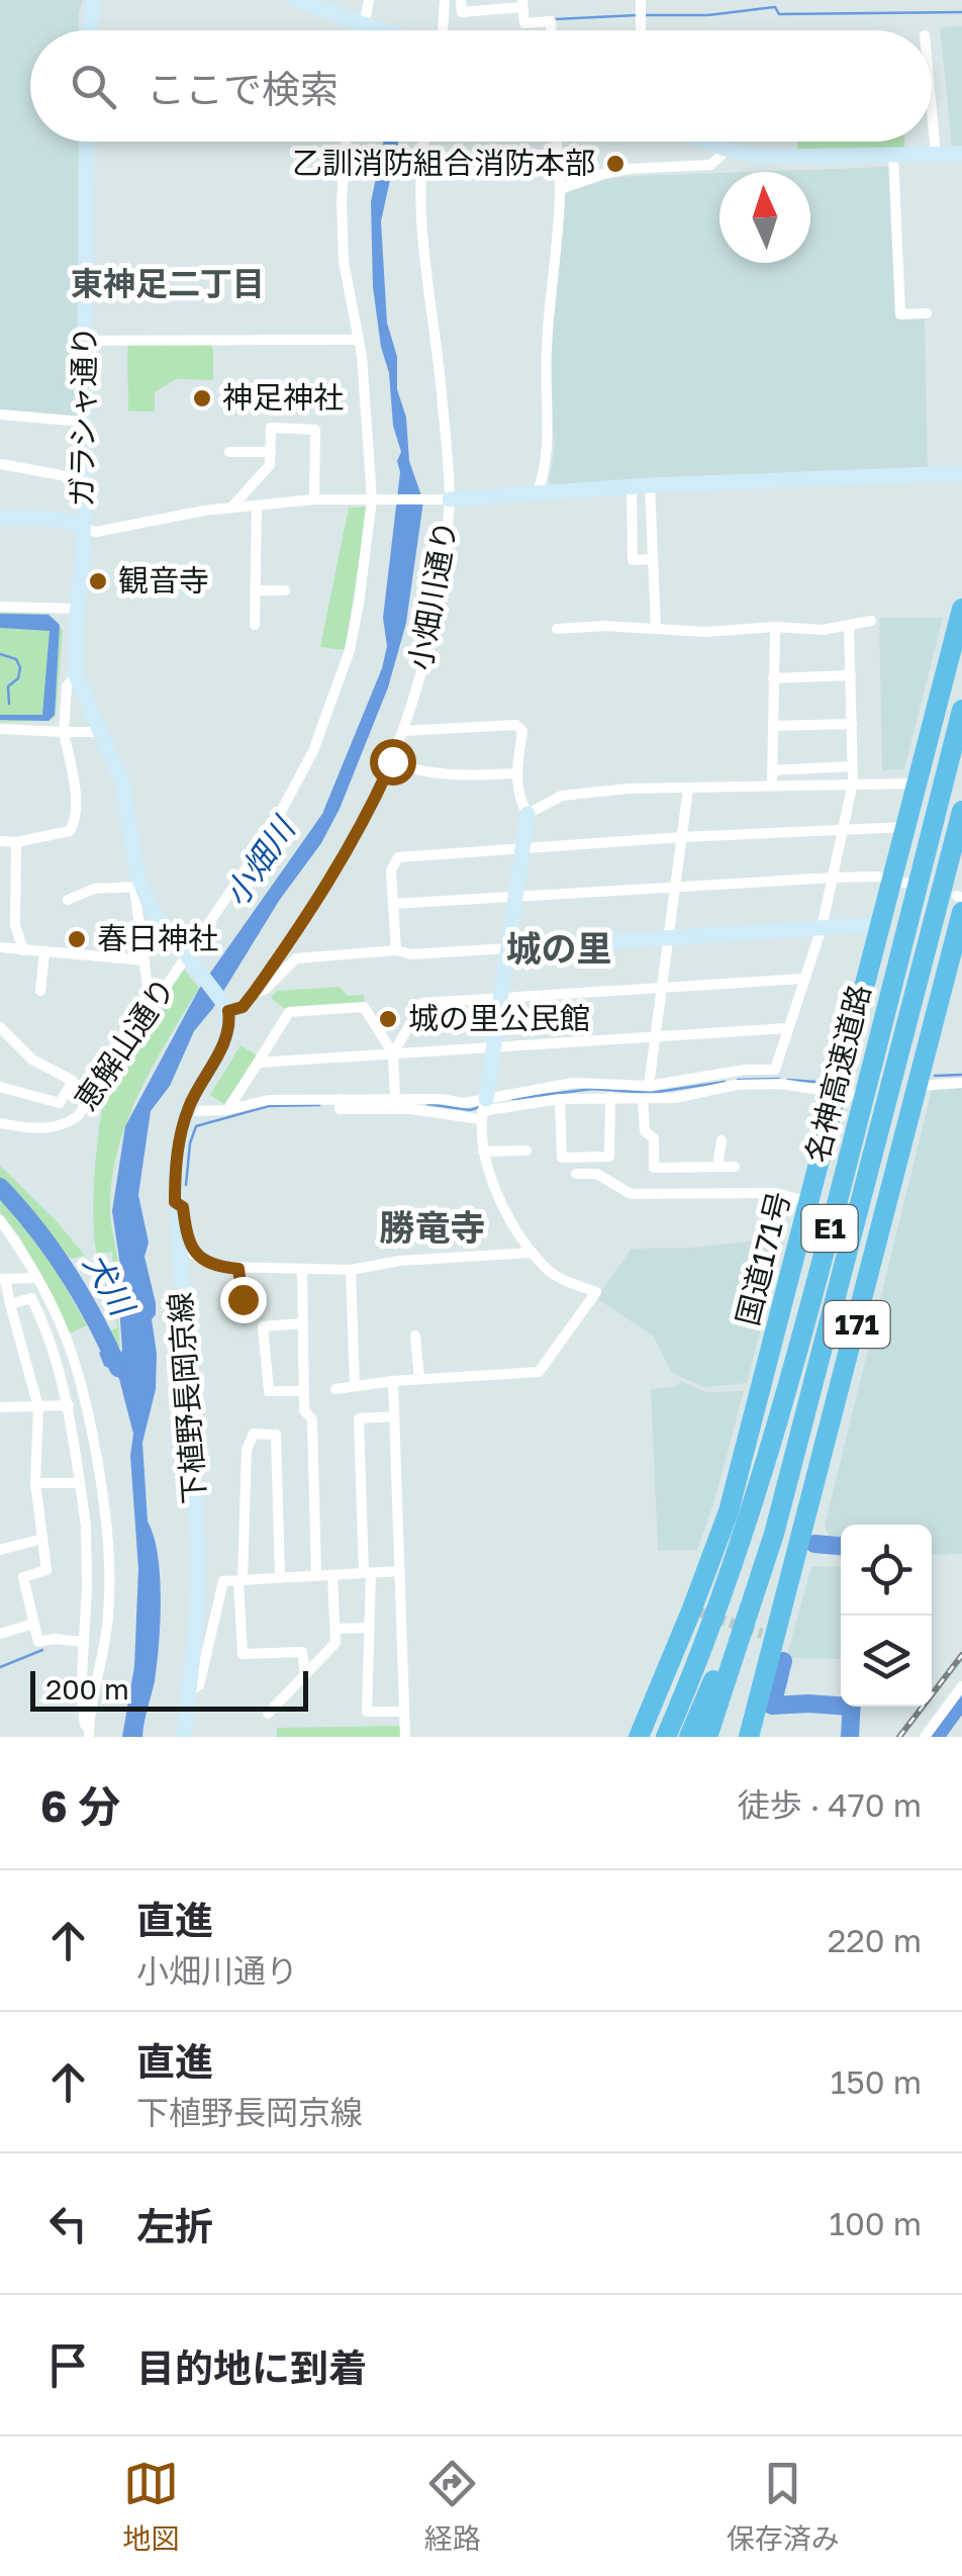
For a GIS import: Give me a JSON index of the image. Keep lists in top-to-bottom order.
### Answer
{
  "streets": {
    "highway": [
      "名神高速道路",
      "E1",
      "国道171号",
      "171"
    ],
    "main road": ["ガラシャ通り", "下植野長岡京線"],
    "street": ["小畑川通り", "恵解山通り"]
  },
  "crossings": [
    ["小畑川通り", "下植野長岡京線"]
  ],
  "districts": ["東神足二丁目", "城の里", "勝竜寺"],
  "water": ["小畑川", "犬川"],
  "places": [
    "乙訓消防組合消防本部",
    "神足神社",
    "観音寺",
    "春日神社",
    "城の里公民館"
  ],
  "scale_bar": "200 m",
  "north": "top",
  "page": {
    "search": "ここで検索",
    "scale": "200 m",
    "heading": ["6 分", "徒歩 · 470 m"],
    "list": [
      ["直進", "小畑川通り", "220 m"],
      ["直進", "下植野長岡京線", "150 m"],
      ["左折", "100 m"],
      "目的地に到着"
    ],
    "nav": ["地図", "経路", "保存済み"]
  }
}
